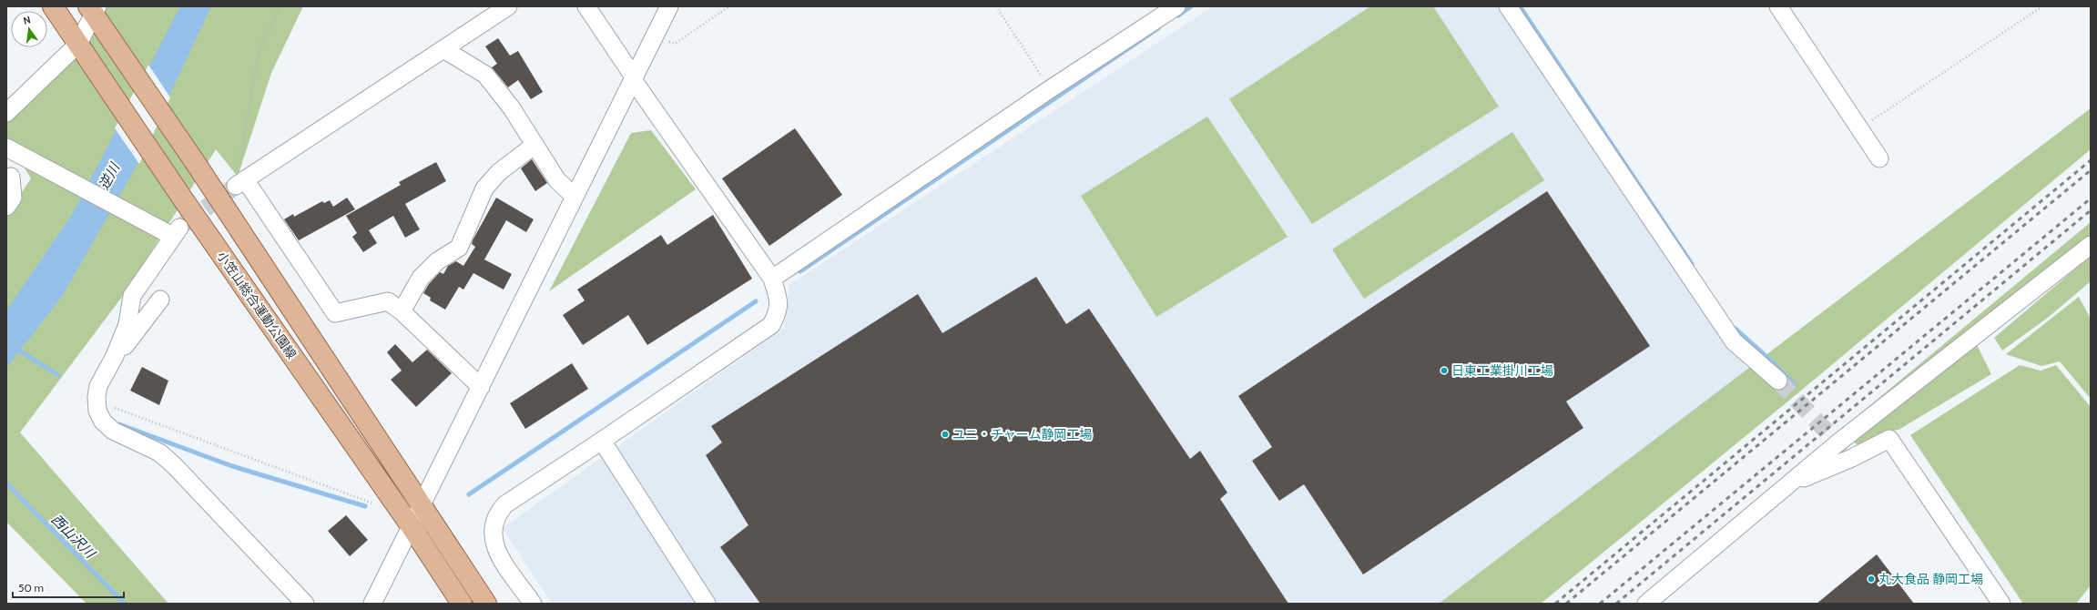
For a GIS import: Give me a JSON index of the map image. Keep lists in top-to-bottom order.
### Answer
{
  "streets": {
    "main road": ["小笠山総合運動公園線"]
  },
  "water": ["逆川", "西山沢川"],
  "places": ["日東工業掛川工場", "ユニ・チャーム静岡工場", "丸大食品 静岡工場"],
  "scale_bar": "50 m",
  "north": "top"
}
